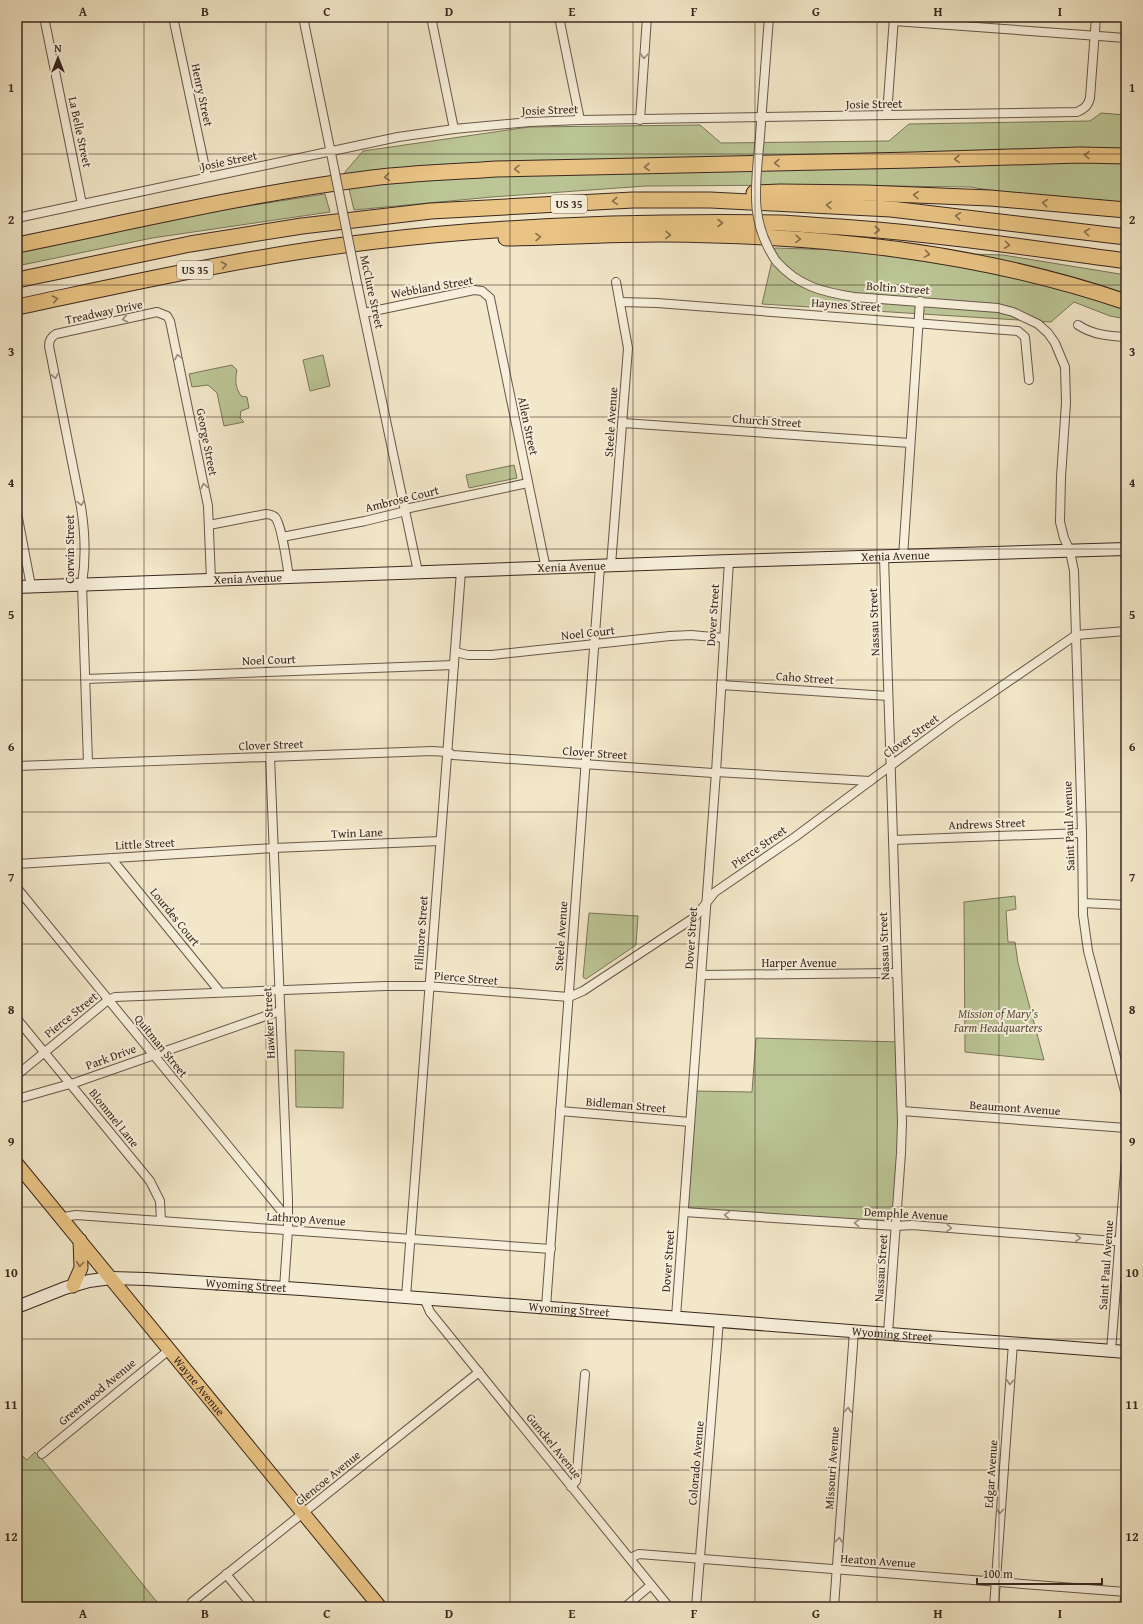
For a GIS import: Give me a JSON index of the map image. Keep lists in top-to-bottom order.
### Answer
{
  "streets": {
    "highway": ["US 35"],
    "main road": ["Wayne Avenue"],
    "street": [
      "Henry Street",
      "Josie Street",
      "La Belle Street",
      "Webbland Street",
      "Boltin Street",
      "McClure Street",
      "Haynes Street",
      "Treadway Drive",
      "Church Street",
      "Steele Avenue",
      "Allen Street",
      "George Street",
      "Ambrose Court",
      "Corwin Street",
      "Xenia Avenue",
      "Dover Street",
      "Nassau Street",
      "Noel Court",
      "Caho Street",
      "Clover Street",
      "Andrews Street",
      "Saint Paul Avenue",
      "Twin Lane",
      "Little Street",
      "Pierce Street",
      "Lourdes Court",
      "Fillmore Street",
      "Harper Avenue",
      "Hawker Street",
      "Quitman Street",
      "Park Drive",
      "Bidleman Street",
      "Beaumont Avenue",
      "Blommel Lane",
      "Demphle Avenue",
      "Lathrop Avenue",
      "Wyoming Street",
      "Greenwood Avenue",
      "Gunckel Avenue",
      "Colorado Avenue",
      "Missouri Avenue",
      "Edgar Avenue",
      "Glencoe Avenue",
      "Heaton Avenue"
    ]
  },
  "crossings": [
    ["Henry Street", "Josie Street"],
    ["Josie Street", "La Belle Street"],
    ["Josie Street", "Boltin Street"],
    ["Josie Street", "McClure Street"],
    ["Webbland Street", "McClure Street"],
    ["Webbland Street", "Allen Street"],
    ["Boltin Street", "Xenia Avenue"],
    ["Boltin Street", "Saint Paul Avenue"],
    ["McClure Street", "Ambrose Court"],
    ["McClure Street", "Xenia Avenue"],
    ["Haynes Street", "Steele Avenue"],
    ["Treadway Drive", "George Street"],
    ["Treadway Drive", "Corwin Street"],
    ["Church Street", "Steele Avenue"],
    ["Steele Avenue", "Xenia Avenue"],
    ["Steele Avenue", "Noel Court"],
    ["Steele Avenue", "Clover Street"],
    ["Steele Avenue", "Pierce Street"],
    ["Steele Avenue", "Bidleman Street"],
    ["Steele Avenue", "Lathrop Avenue"],
    ["Steele Avenue", "Wyoming Street"],
    ["Allen Street", "Ambrose Court"],
    ["Allen Street", "Xenia Avenue"],
    ["George Street", "Xenia Avenue"],
    ["Corwin Street", "Xenia Avenue"],
    ["Corwin Street", "Noel Court"],
    ["Corwin Street", "Clover Street"],
    ["Xenia Avenue", "Dover Street"],
    ["Xenia Avenue", "Nassau Street"],
    ["Xenia Avenue", "Saint Paul Avenue"],
    ["Xenia Avenue", "Fillmore Street"],
    ["Dover Street", "Noel Court"],
    ["Dover Street", "Caho Street"],
    ["Dover Street", "Clover Street"],
    ["Dover Street", "Pierce Street"],
    ["Dover Street", "Harper Avenue"],
    ["Dover Street", "Bidleman Street"],
    ["Dover Street", "Demphle Avenue"],
    ["Dover Street", "Wyoming Street"],
    ["Nassau Street", "Caho Street"],
    ["Nassau Street", "Clover Street"],
    ["Nassau Street", "Andrews Street"],
    ["Nassau Street", "Harper Avenue"],
    ["Nassau Street", "Beaumont Avenue"],
    ["Nassau Street", "Demphle Avenue"],
    ["Nassau Street", "Wyoming Street"],
    ["Noel Court", "Fillmore Street"],
    ["Clover Street", "Saint Paul Avenue"],
    ["Clover Street", "Pierce Street"],
    ["Clover Street", "Fillmore Street"],
    ["Clover Street", "Hawker Street"],
    ["Andrews Street", "Saint Paul Avenue"],
    ["Saint Paul Avenue", "Demphle Avenue"],
    ["Saint Paul Avenue", "Wyoming Street"],
    ["Twin Lane", "Little Street"],
    ["Twin Lane", "Fillmore Street"],
    ["Twin Lane", "Hawker Street"],
    ["Little Street", "Lourdes Court"],
    ["Little Street", "Hawker Street"],
    ["Pierce Street", "Lourdes Court"],
    ["Pierce Street", "Fillmore Street"],
    ["Pierce Street", "Hawker Street"],
    ["Pierce Street", "Quitman Street"],
    ["Pierce Street", "Blommel Lane"],
    ["Fillmore Street", "Lathrop Avenue"],
    ["Fillmore Street", "Wyoming Street"],
    ["Hawker Street", "Quitman Street"],
    ["Hawker Street", "Park Drive"],
    ["Hawker Street", "Lathrop Avenue"],
    ["Hawker Street", "Wyoming Street"],
    ["Quitman Street", "Park Drive"],
    ["Park Drive", "Blommel Lane"],
    ["Blommel Lane", "Lathrop Avenue"],
    ["Lathrop Avenue", "Wayne Avenue"],
    ["Wyoming Street", "Wayne Avenue"],
    ["Wyoming Street", "Gunckel Avenue"],
    ["Wyoming Street", "Colorado Avenue"],
    ["Wyoming Street", "Missouri Avenue"],
    ["Wyoming Street", "Edgar Avenue"],
    ["Wayne Avenue", "Greenwood Avenue"],
    ["Wayne Avenue", "Glencoe Avenue"],
    ["Gunckel Avenue", "Glencoe Avenue"],
    ["Gunckel Avenue", "Heaton Avenue"],
    ["Colorado Avenue", "Heaton Avenue"],
    ["Missouri Avenue", "Heaton Avenue"],
    ["Edgar Avenue", "Heaton Avenue"]
  ],
  "one_way": [
    "Treadway Drive",
    "George Street",
    "Corwin Street",
    "Missouri Avenue",
    "Edgar Avenue"
  ],
  "parks": ["Mission of Mary’s Farm Headquarters"],
  "scale_bar": "100 m",
  "north": "top",
  "grid": {
    "columns": [
      "A",
      "B",
      "C",
      "D",
      "E",
      "F",
      "G",
      "H",
      "I"
    ],
    "rows": [
      "1",
      "2",
      "3",
      "4",
      "5",
      "6",
      "7",
      "8",
      "9",
      "10",
      "11",
      "12"
    ]
  }
}
